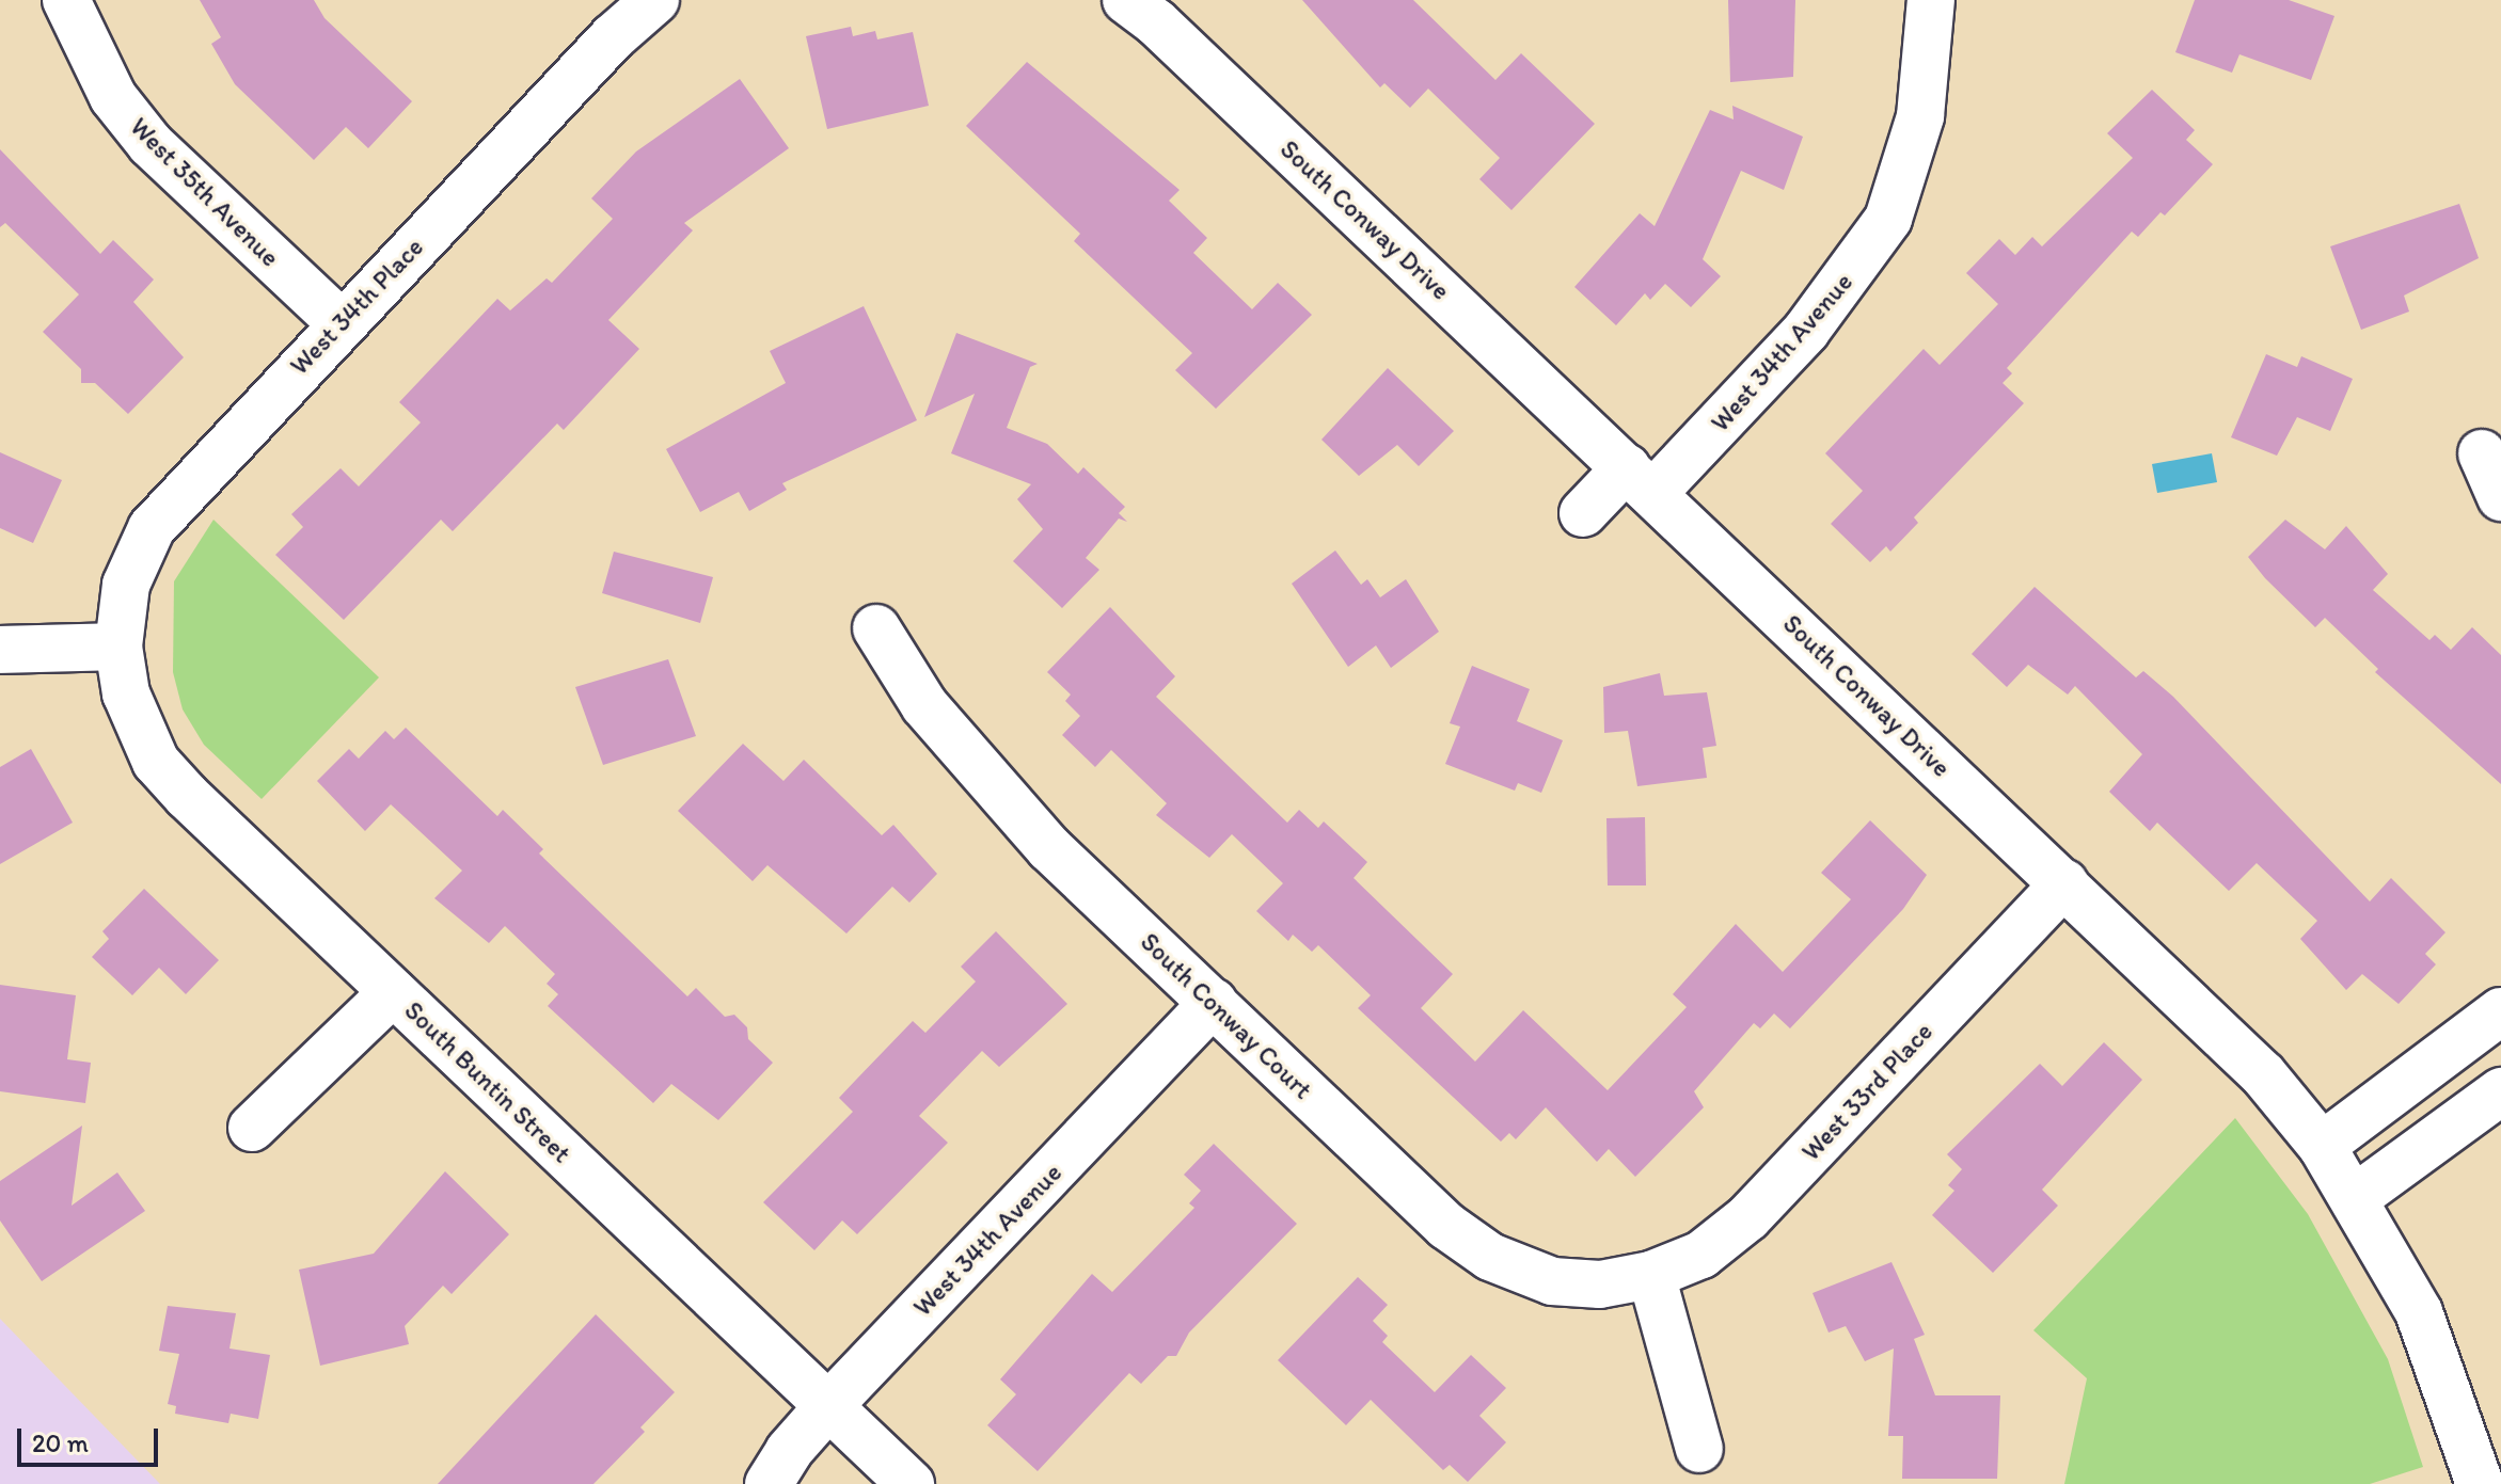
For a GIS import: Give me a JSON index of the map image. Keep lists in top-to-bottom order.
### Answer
{
  "streets": {
    "street": [
      "West 35th Avenue",
      "South Conway Drive",
      "West 34th Place",
      "West 34th Avenue",
      "South Conway Court",
      "South Buntin Street",
      "West 33rd Place"
    ]
  },
  "crossings": [
    ["West 35th Avenue", "West 34th Place"],
    ["South Conway Drive", "West 34th Avenue"],
    ["South Conway Drive", "West 33rd Place"],
    ["West 34th Place", "South Buntin Street"],
    ["West 34th Avenue", "South Conway Court"],
    ["West 34th Avenue", "South Buntin Street"],
    ["South Conway Court", "West 33rd Place"]
  ],
  "scale_bar": "20 m"
}
